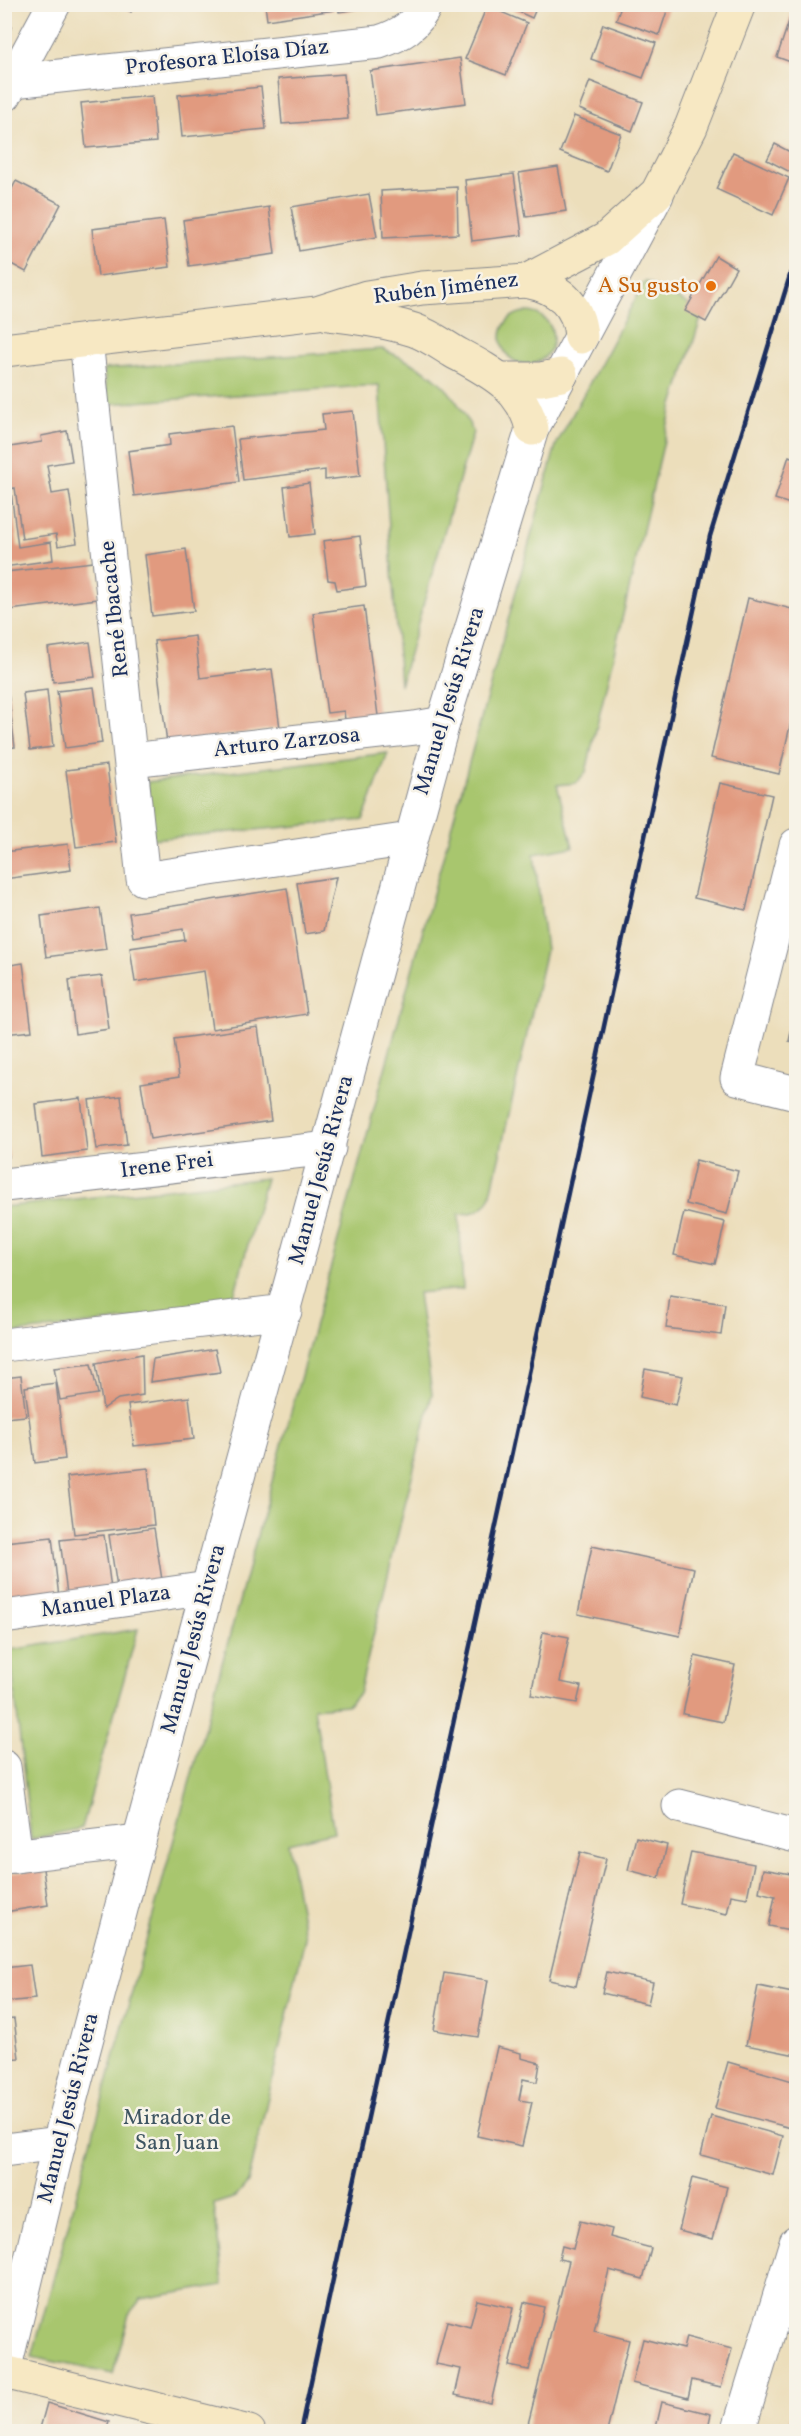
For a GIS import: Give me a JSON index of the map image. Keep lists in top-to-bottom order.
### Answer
{
  "streets": {
    "main road": ["Rubén Jiménez", "Manuel Jesús Rivera"],
    "street": [
      "Profesora Eloísa Díaz",
      "René Ibacache",
      "Arturo Zarzosa",
      "Irene Frei",
      "Manuel Plaza"
    ]
  },
  "crossings": [
    ["Rubén Jiménez", "René Ibacache"],
    ["Rubén Jiménez", "Manuel Jesús Rivera"],
    ["René Ibacache", "Manuel Jesús Rivera"],
    ["René Ibacache", "Arturo Zarzosa"],
    ["Manuel Jesús Rivera", "Arturo Zarzosa"],
    ["Manuel Jesús Rivera", "Irene Frei"],
    ["Manuel Jesús Rivera", "Manuel Plaza"]
  ],
  "parks": ["Mirador de San Juan"],
  "places": ["A Su gusto"]
}
